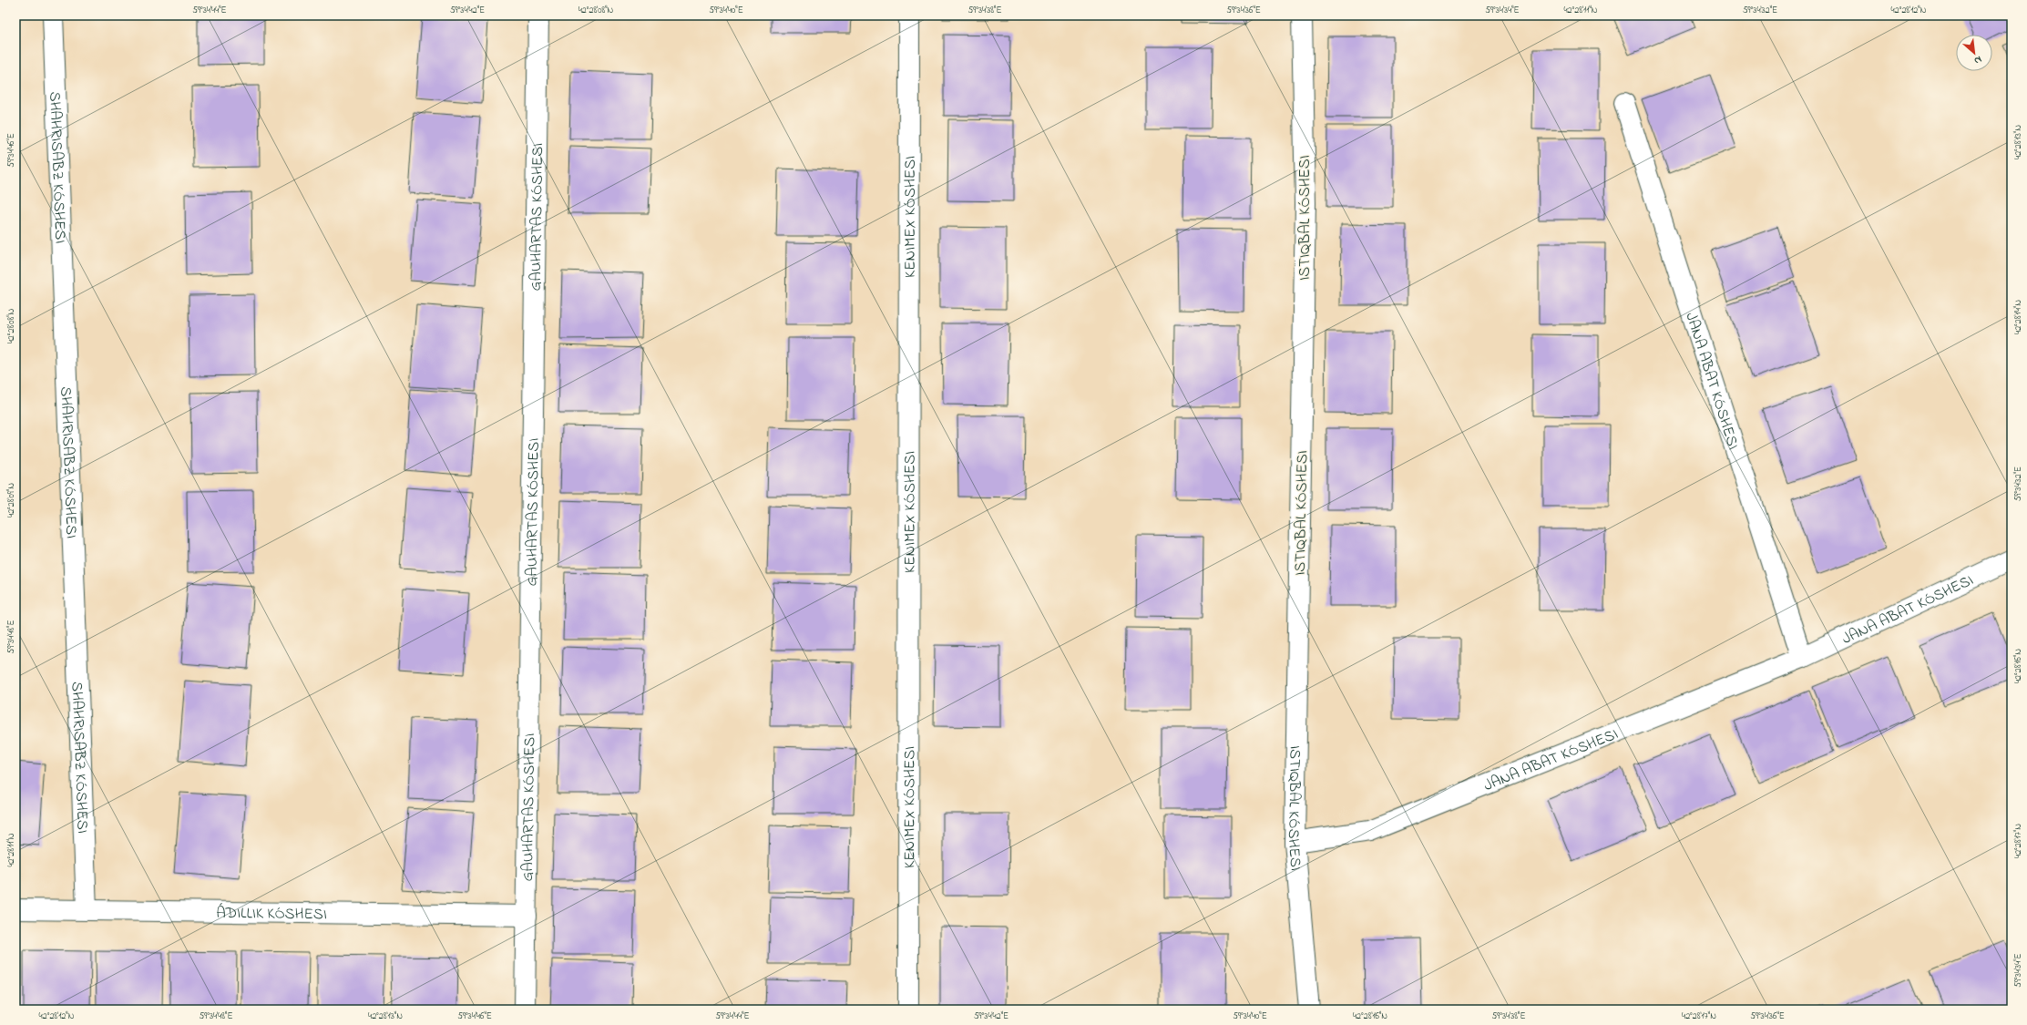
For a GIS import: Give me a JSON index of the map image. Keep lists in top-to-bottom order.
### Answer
{
  "streets": {
    "street": [
      "SHAHRISABZ KÓSHESI",
      "GAUHARTAS KÓSHESI",
      "KENIMEX KÓSHESI",
      "ISTIQBAL KÓSHESI",
      "JANA ABAT KÓSHESI",
      "ÁDILLIK KÓSHESI"
    ]
  },
  "crossings": [
    ["SHAHRISABZ KÓSHESI", "ÁDILLIK KÓSHESI"],
    ["GAUHARTAS KÓSHESI", "ÁDILLIK KÓSHESI"],
    ["ISTIQBAL KÓSHESI", "JANA ABAT KÓSHESI"]
  ],
  "north": "bottom right",
  "coordinates": [
    "59°34'44\"E",
    "59°34'42\"E",
    "42°28'08\"N",
    "59°34'40\"E",
    "59°34'38\"E",
    "59°34'36\"E",
    "59°34'34\"E",
    "42°28'11\"N",
    "59°34'32\"E",
    "42°28'12\"N",
    "42°28'13\"N",
    "59°34'46\"E",
    "42°28'14\"N",
    "42°28'09\"N",
    "59°34'48\"E",
    "42°28'16\"N",
    "42°28'17\"N"
  ]
}
